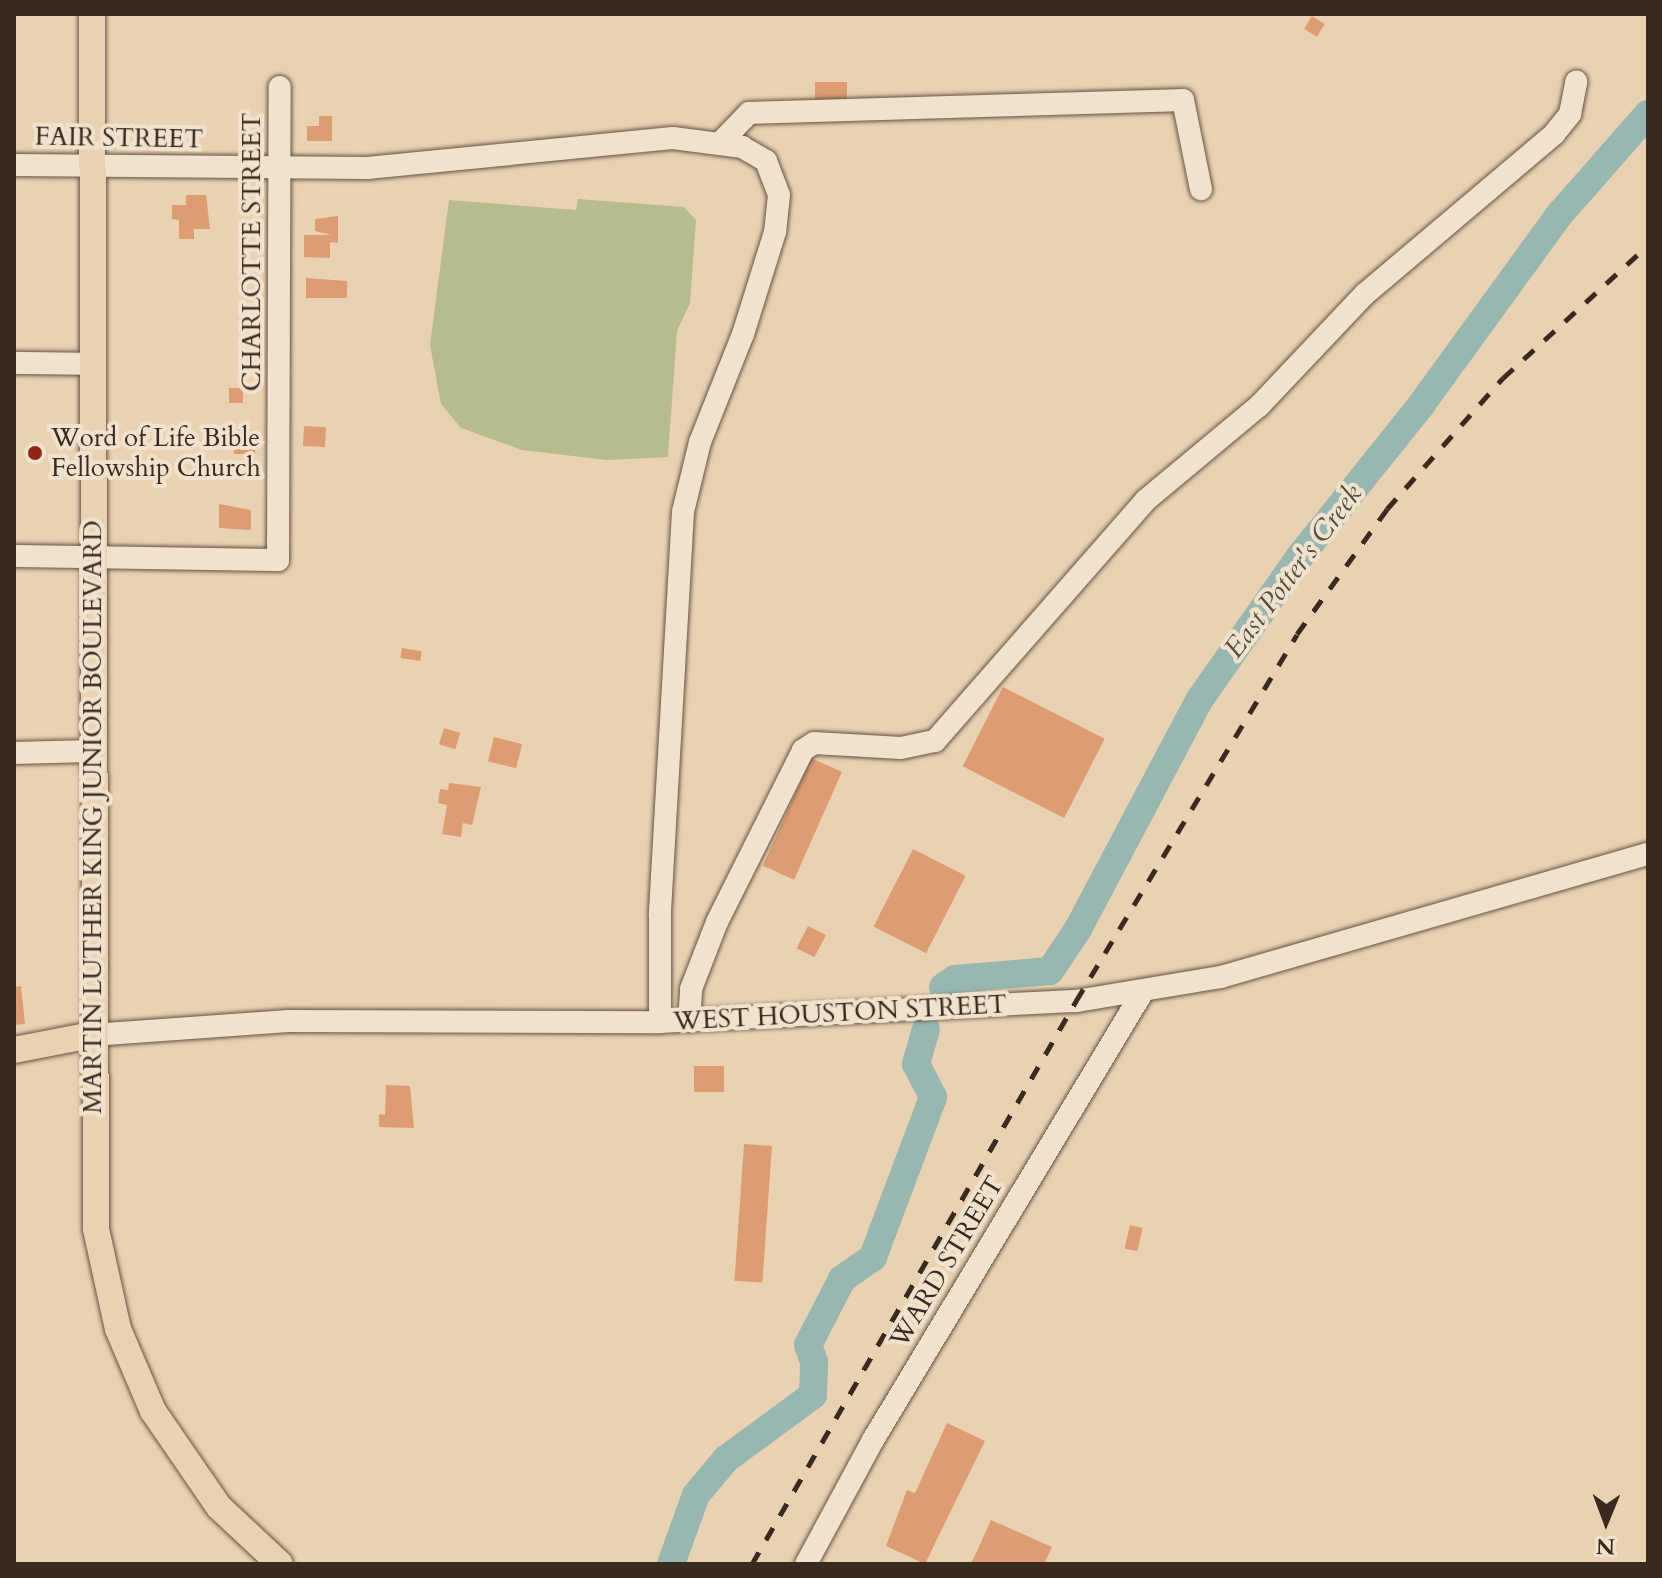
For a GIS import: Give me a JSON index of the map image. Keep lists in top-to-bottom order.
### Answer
{
  "streets": {
    "main road": ["MARTIN LUTHER KING JUNIOR BOULEVARD", "WEST HOUSTON STREET"],
    "street": ["FAIR STREET", "CHARLOTTE STREET", "WARD STREET"]
  },
  "crossings": [
    ["FAIR STREET", "CHARLOTTE STREET"],
    ["FAIR STREET", "MARTIN LUTHER KING JUNIOR BOULEVARD"],
    ["FAIR STREET", "WEST HOUSTON STREET"],
    ["CHARLOTTE STREET", "MARTIN LUTHER KING JUNIOR BOULEVARD"],
    ["MARTIN LUTHER KING JUNIOR BOULEVARD", "WEST HOUSTON STREET"],
    ["WEST HOUSTON STREET", "WARD STREET"]
  ],
  "water": ["East Potter's Creek"],
  "places": ["Word of Life Bible Fellowship Church"],
  "north": "bottom"
}
